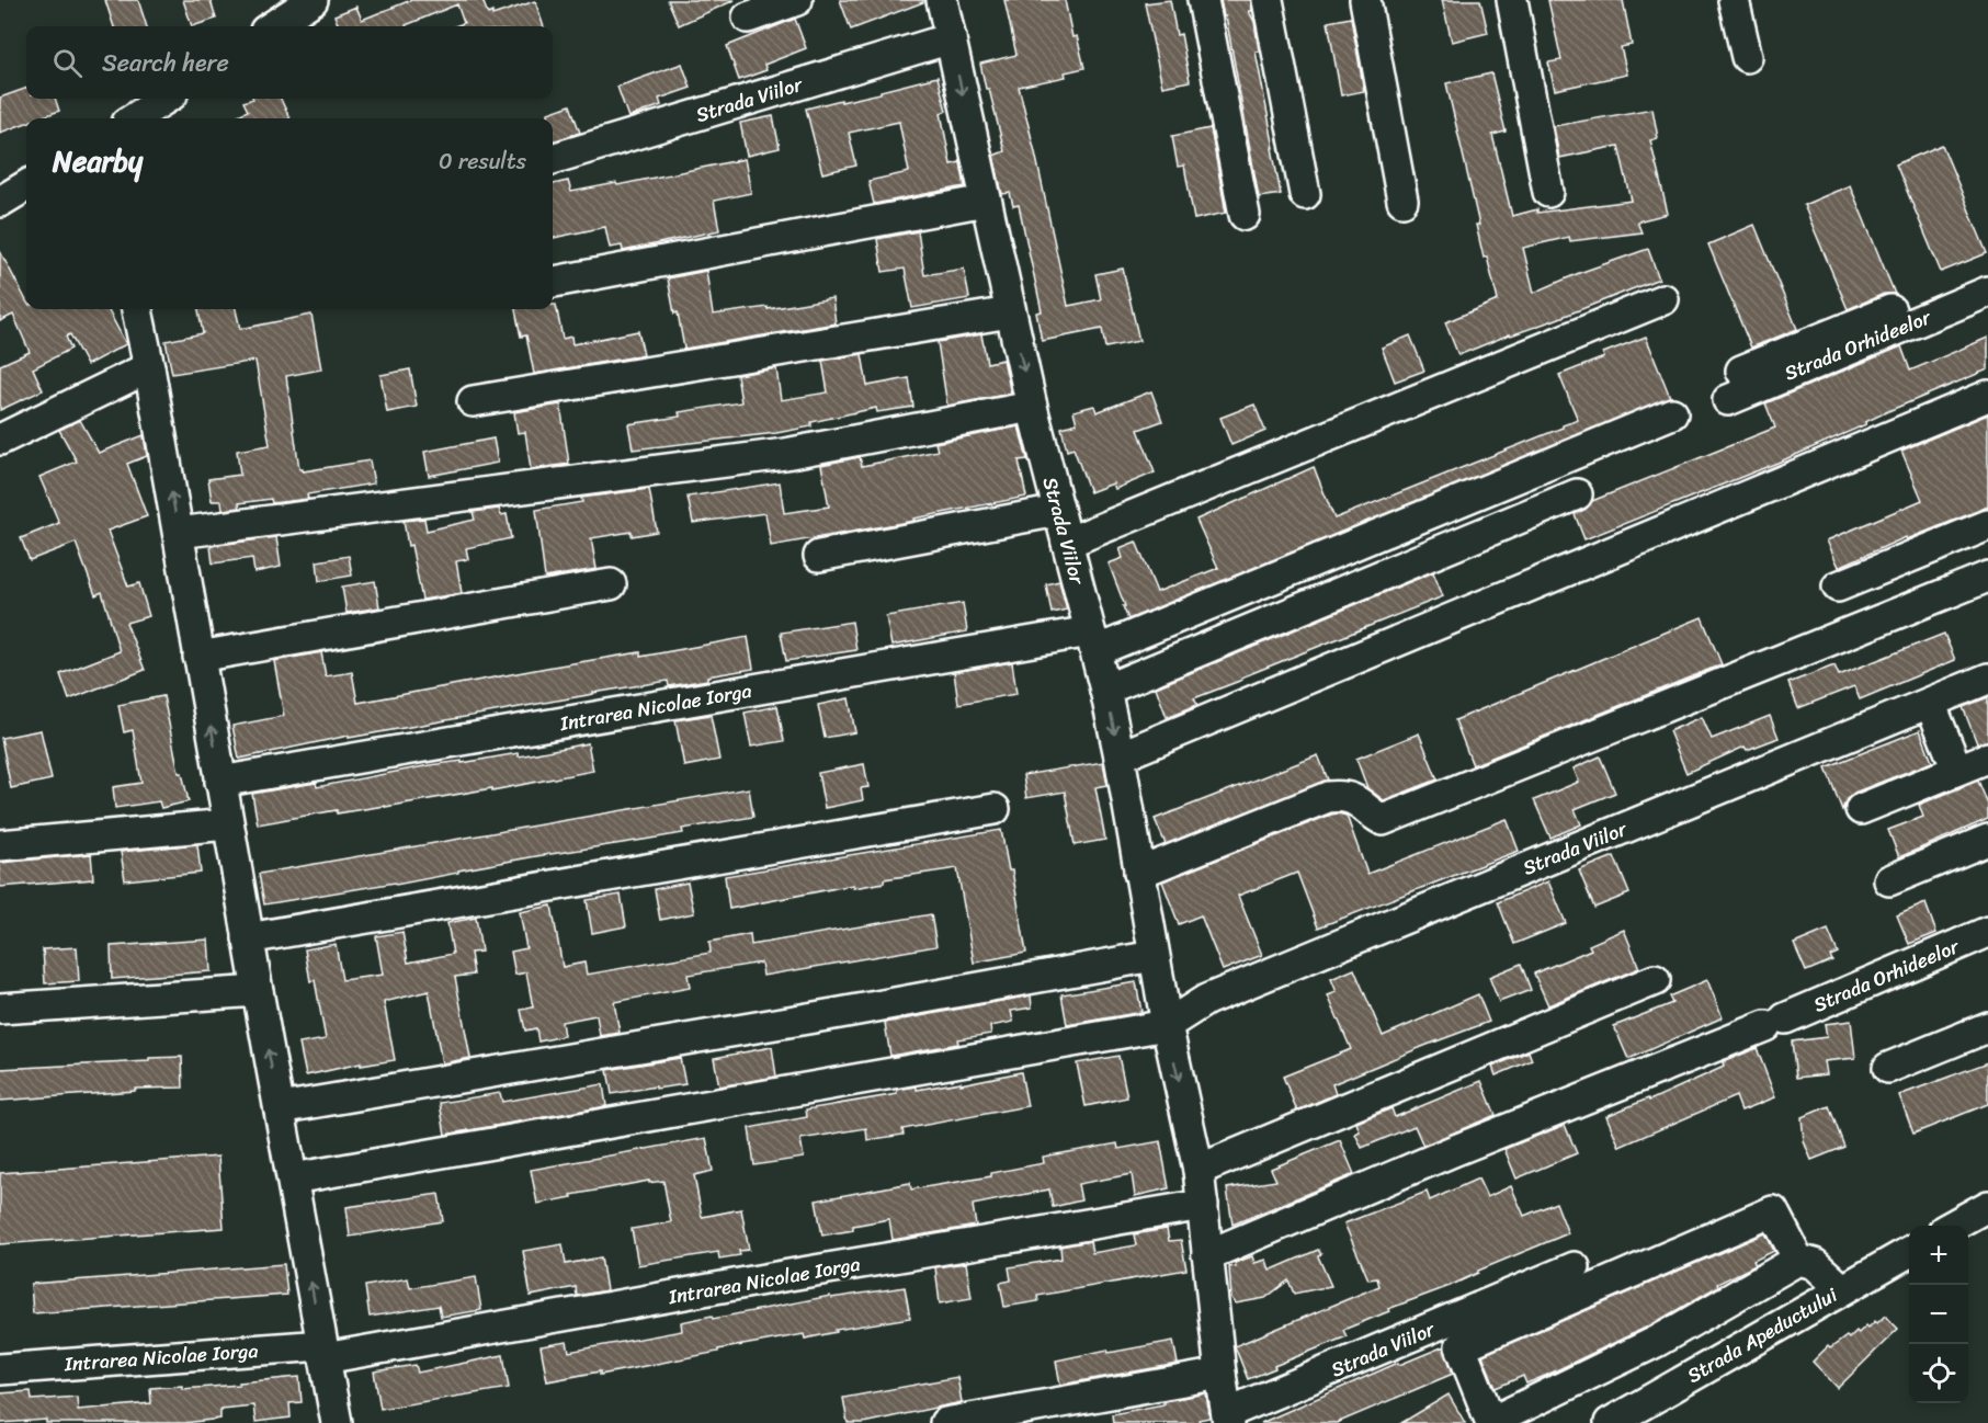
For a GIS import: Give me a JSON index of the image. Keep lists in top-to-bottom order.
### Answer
{
  "streets": {
    "street": [
      "Strada Viilor",
      "Strada Orhideelor",
      "Intrarea Nicolae Iorga",
      "Strada Apeductului"
    ]
  },
  "crossings": [
    ["Strada Viilor", "Strada Orhideelor"],
    ["Strada Viilor", "Intrarea Nicolae Iorga"]
  ],
  "page": {
    "search": "Search here",
    "heading": ["Nearby", "0 results"],
    "map_buttons": ["+", "−"]
  }
}
